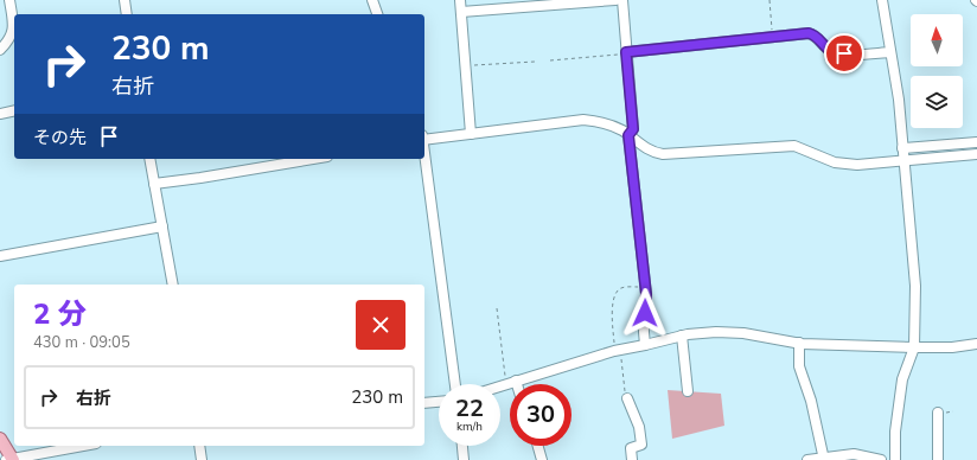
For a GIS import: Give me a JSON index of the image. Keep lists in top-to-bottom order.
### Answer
{
  "north": "top",
  "page": {
    "turn": ["230 m", "右折"],
    "then": "その先",
    "heading": ["2 分", "430 m · 09:05"],
    "list": [
      {
        "name": "右折",
        "value": "230 m"
      }
    ],
    "speed": "22 km/h",
    "limit": "30"
  }
}
